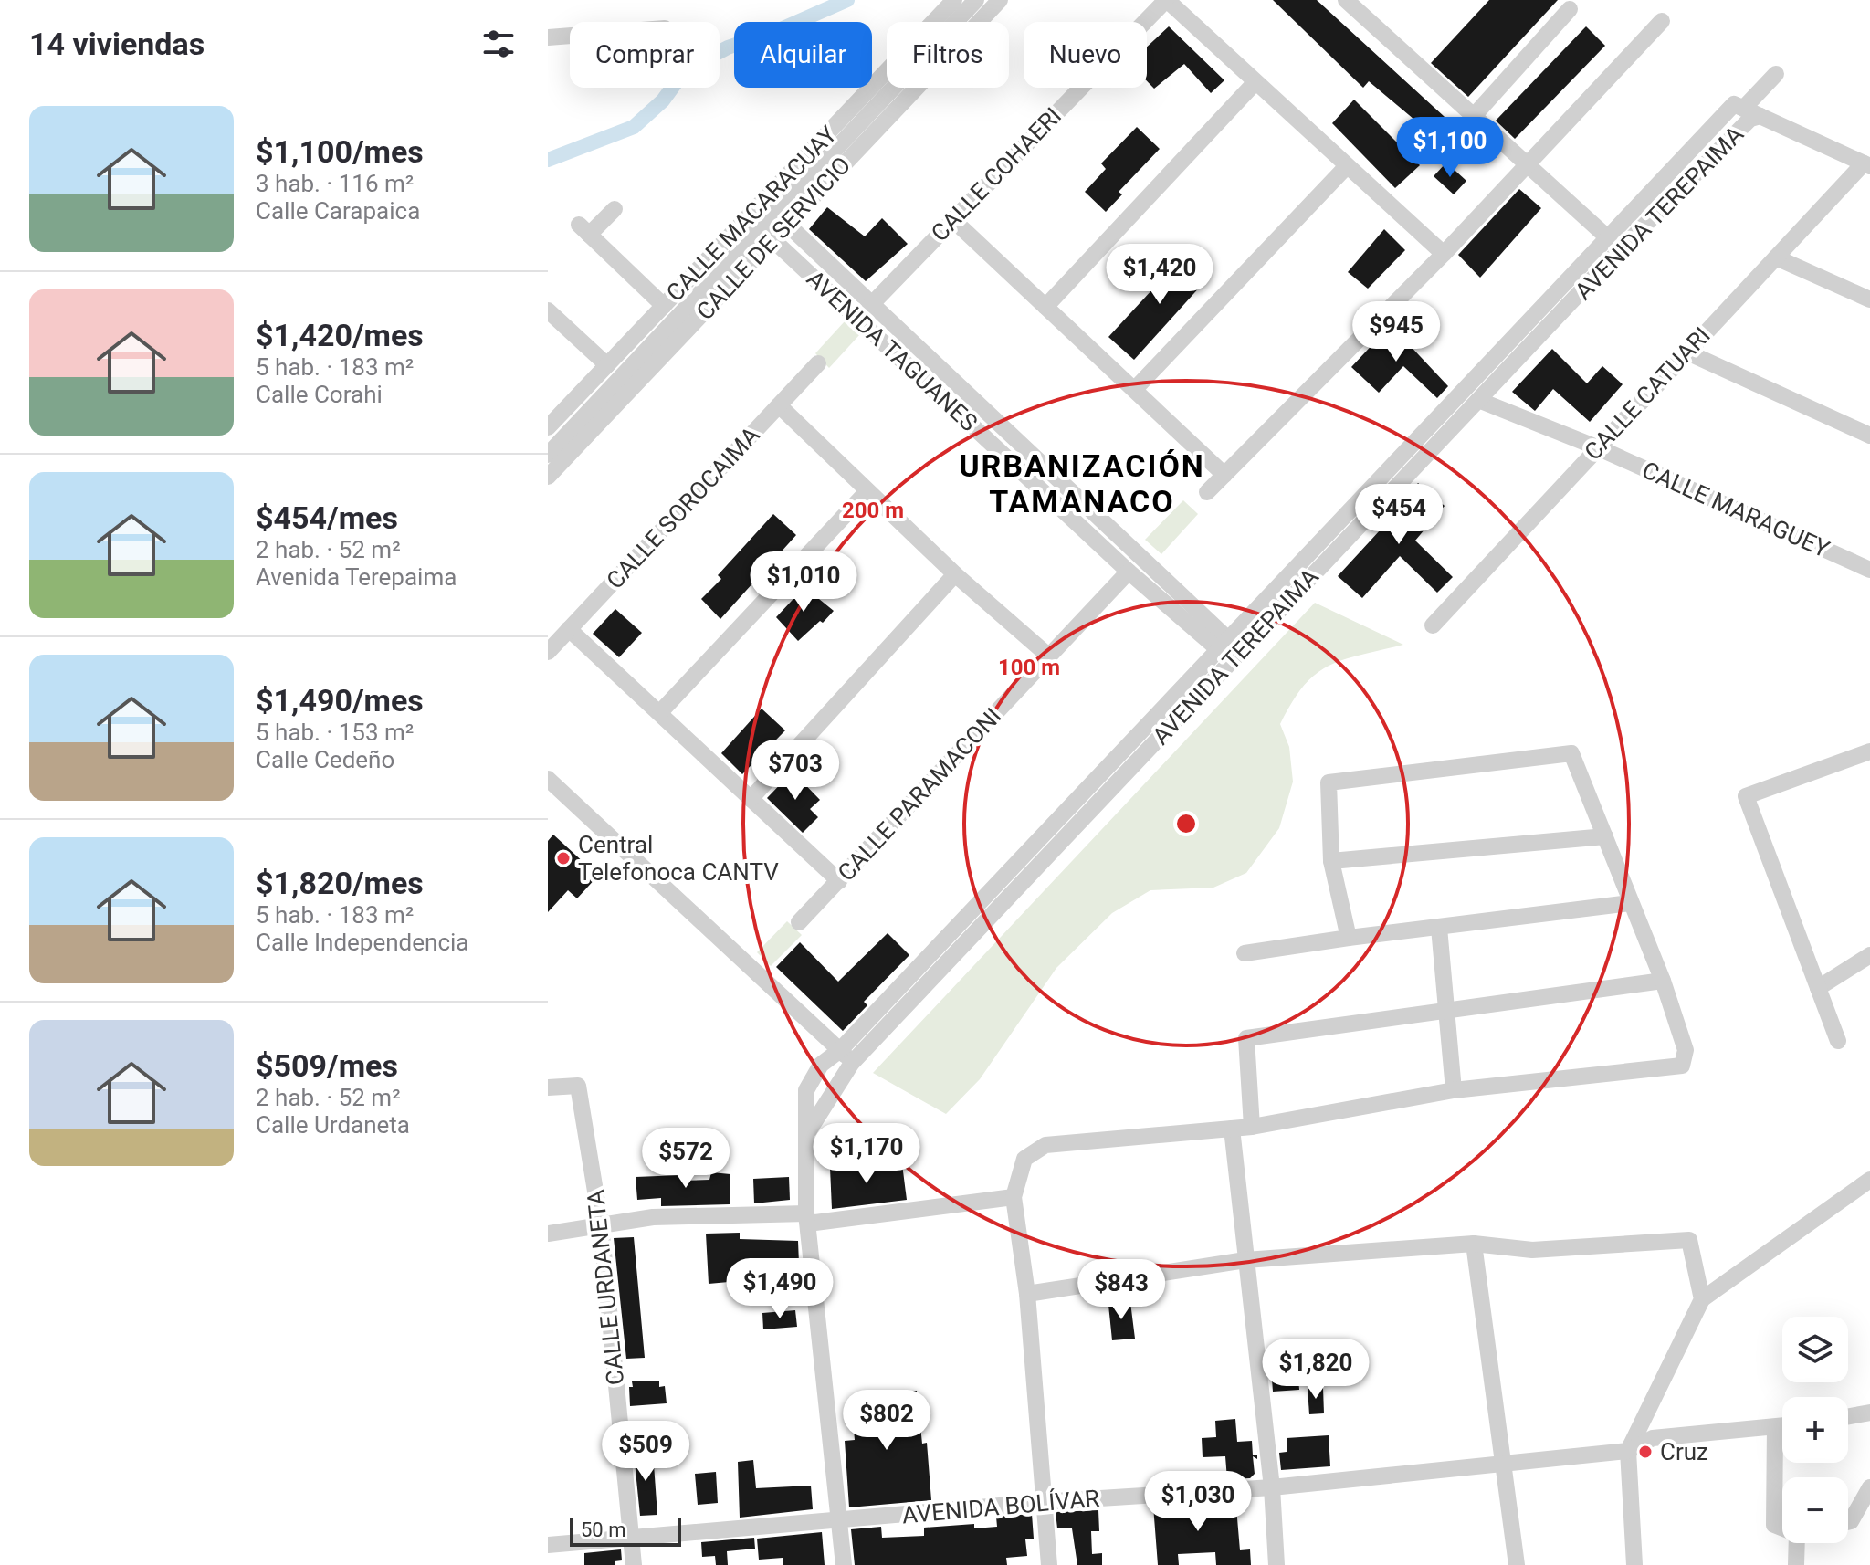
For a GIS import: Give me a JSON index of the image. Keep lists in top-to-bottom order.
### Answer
{
  "streets": {
    "street": [
      "CALLE COHAERI",
      "AVENIDA TEREPAIMA",
      "CALLE MACARACUAY",
      "CALLE DE SERVICIO",
      "AVENIDA TAGUANES",
      "CALLE CATUARI",
      "CALLE SOROCAIMA",
      "CALLE MARAGUEY",
      "CALLE PARAMACONI",
      "CALLE URDANETA",
      "AVENIDA BOLÍVAR"
    ]
  },
  "crossings": [
    ["CALLE COHAERI", "AVENIDA TAGUANES"],
    ["AVENIDA TEREPAIMA", "AVENIDA TAGUANES"],
    ["AVENIDA TEREPAIMA", "CALLE MARAGUEY"],
    ["CALLE MACARACUAY", "CALLE DE SERVICIO"],
    ["CALLE MACARACUAY", "AVENIDA TAGUANES"],
    ["CALLE DE SERVICIO", "AVENIDA TAGUANES"],
    ["AVENIDA TAGUANES", "CALLE PARAMACONI"],
    ["CALLE CATUARI", "CALLE MARAGUEY"],
    ["CALLE URDANETA", "AVENIDA BOLÍVAR"]
  ],
  "districts": ["URBANIZACIÓN TAMANACO"],
  "places": ["Central Telefonoca CANTV", "Cruz"],
  "scale_bar": "50 m",
  "page": {
    "heading": "14 viviendas",
    "chip": [
      "Comprar",
      "Alquilar",
      "Filtros",
      "Nuevo"
    ],
    "list": [
      {
        "name": "$1,100/mes",
        "note": "3 hab. · 116 m² · Calle Carapaica"
      },
      {
        "name": "$1,420/mes",
        "note": "5 hab. · 183 m² · Calle Corahi"
      },
      {
        "name": "$454/mes",
        "note": "2 hab. · 52 m² · Avenida Terepaima"
      },
      {
        "name": "$1,490/mes",
        "note": "5 hab. · 153 m² · Calle Cedeño"
      },
      {
        "name": "$1,820/mes",
        "note": "5 hab. · 183 m² · Calle Independencia"
      },
      {
        "name": "$509/mes",
        "note": "2 hab. · 52 m² · Calle Urdaneta"
      }
    ],
    "price": [
      "$1,100",
      "$1,420",
      "$945",
      "$454",
      "$1,010",
      "$703",
      "$1,170",
      "$572",
      "$1,490",
      "$843",
      "$1,820",
      "$802",
      "$509",
      "$1,030"
    ],
    "map_buttons": ["+", "−"],
    "scale": "50 m"
  },
  "rings": ["200 m", "100 m"]
}
